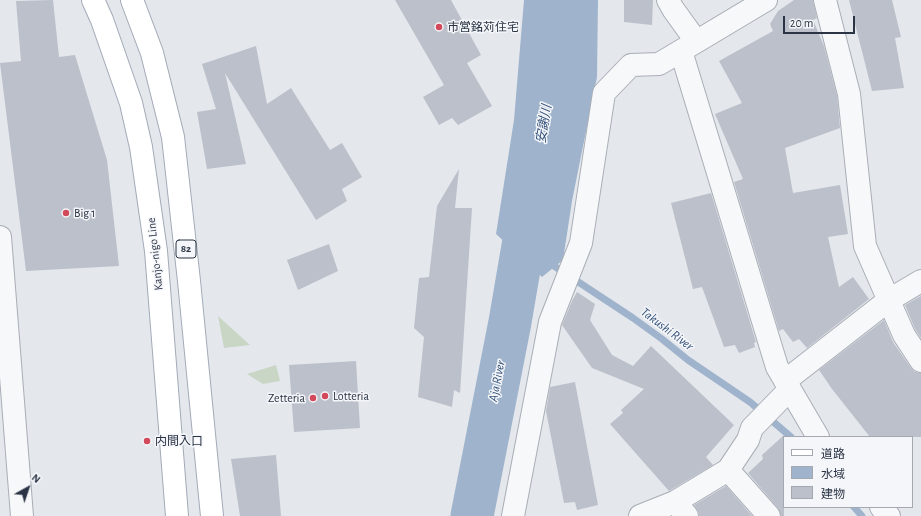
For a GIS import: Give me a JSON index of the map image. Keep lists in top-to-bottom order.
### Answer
{
  "streets": {
    "main road": ["82", "Kanjo-nigo Line"]
  },
  "water": ["安謝川", "Takushi River", "Aja River"],
  "places": [
    "市営銘苅住宅",
    "Big 1",
    "Lotteria",
    "Zetteria",
    "内間入口"
  ],
  "legend": ["道路", "水域", "建物"],
  "scale_bar": "20 m",
  "north": "top right"
}
